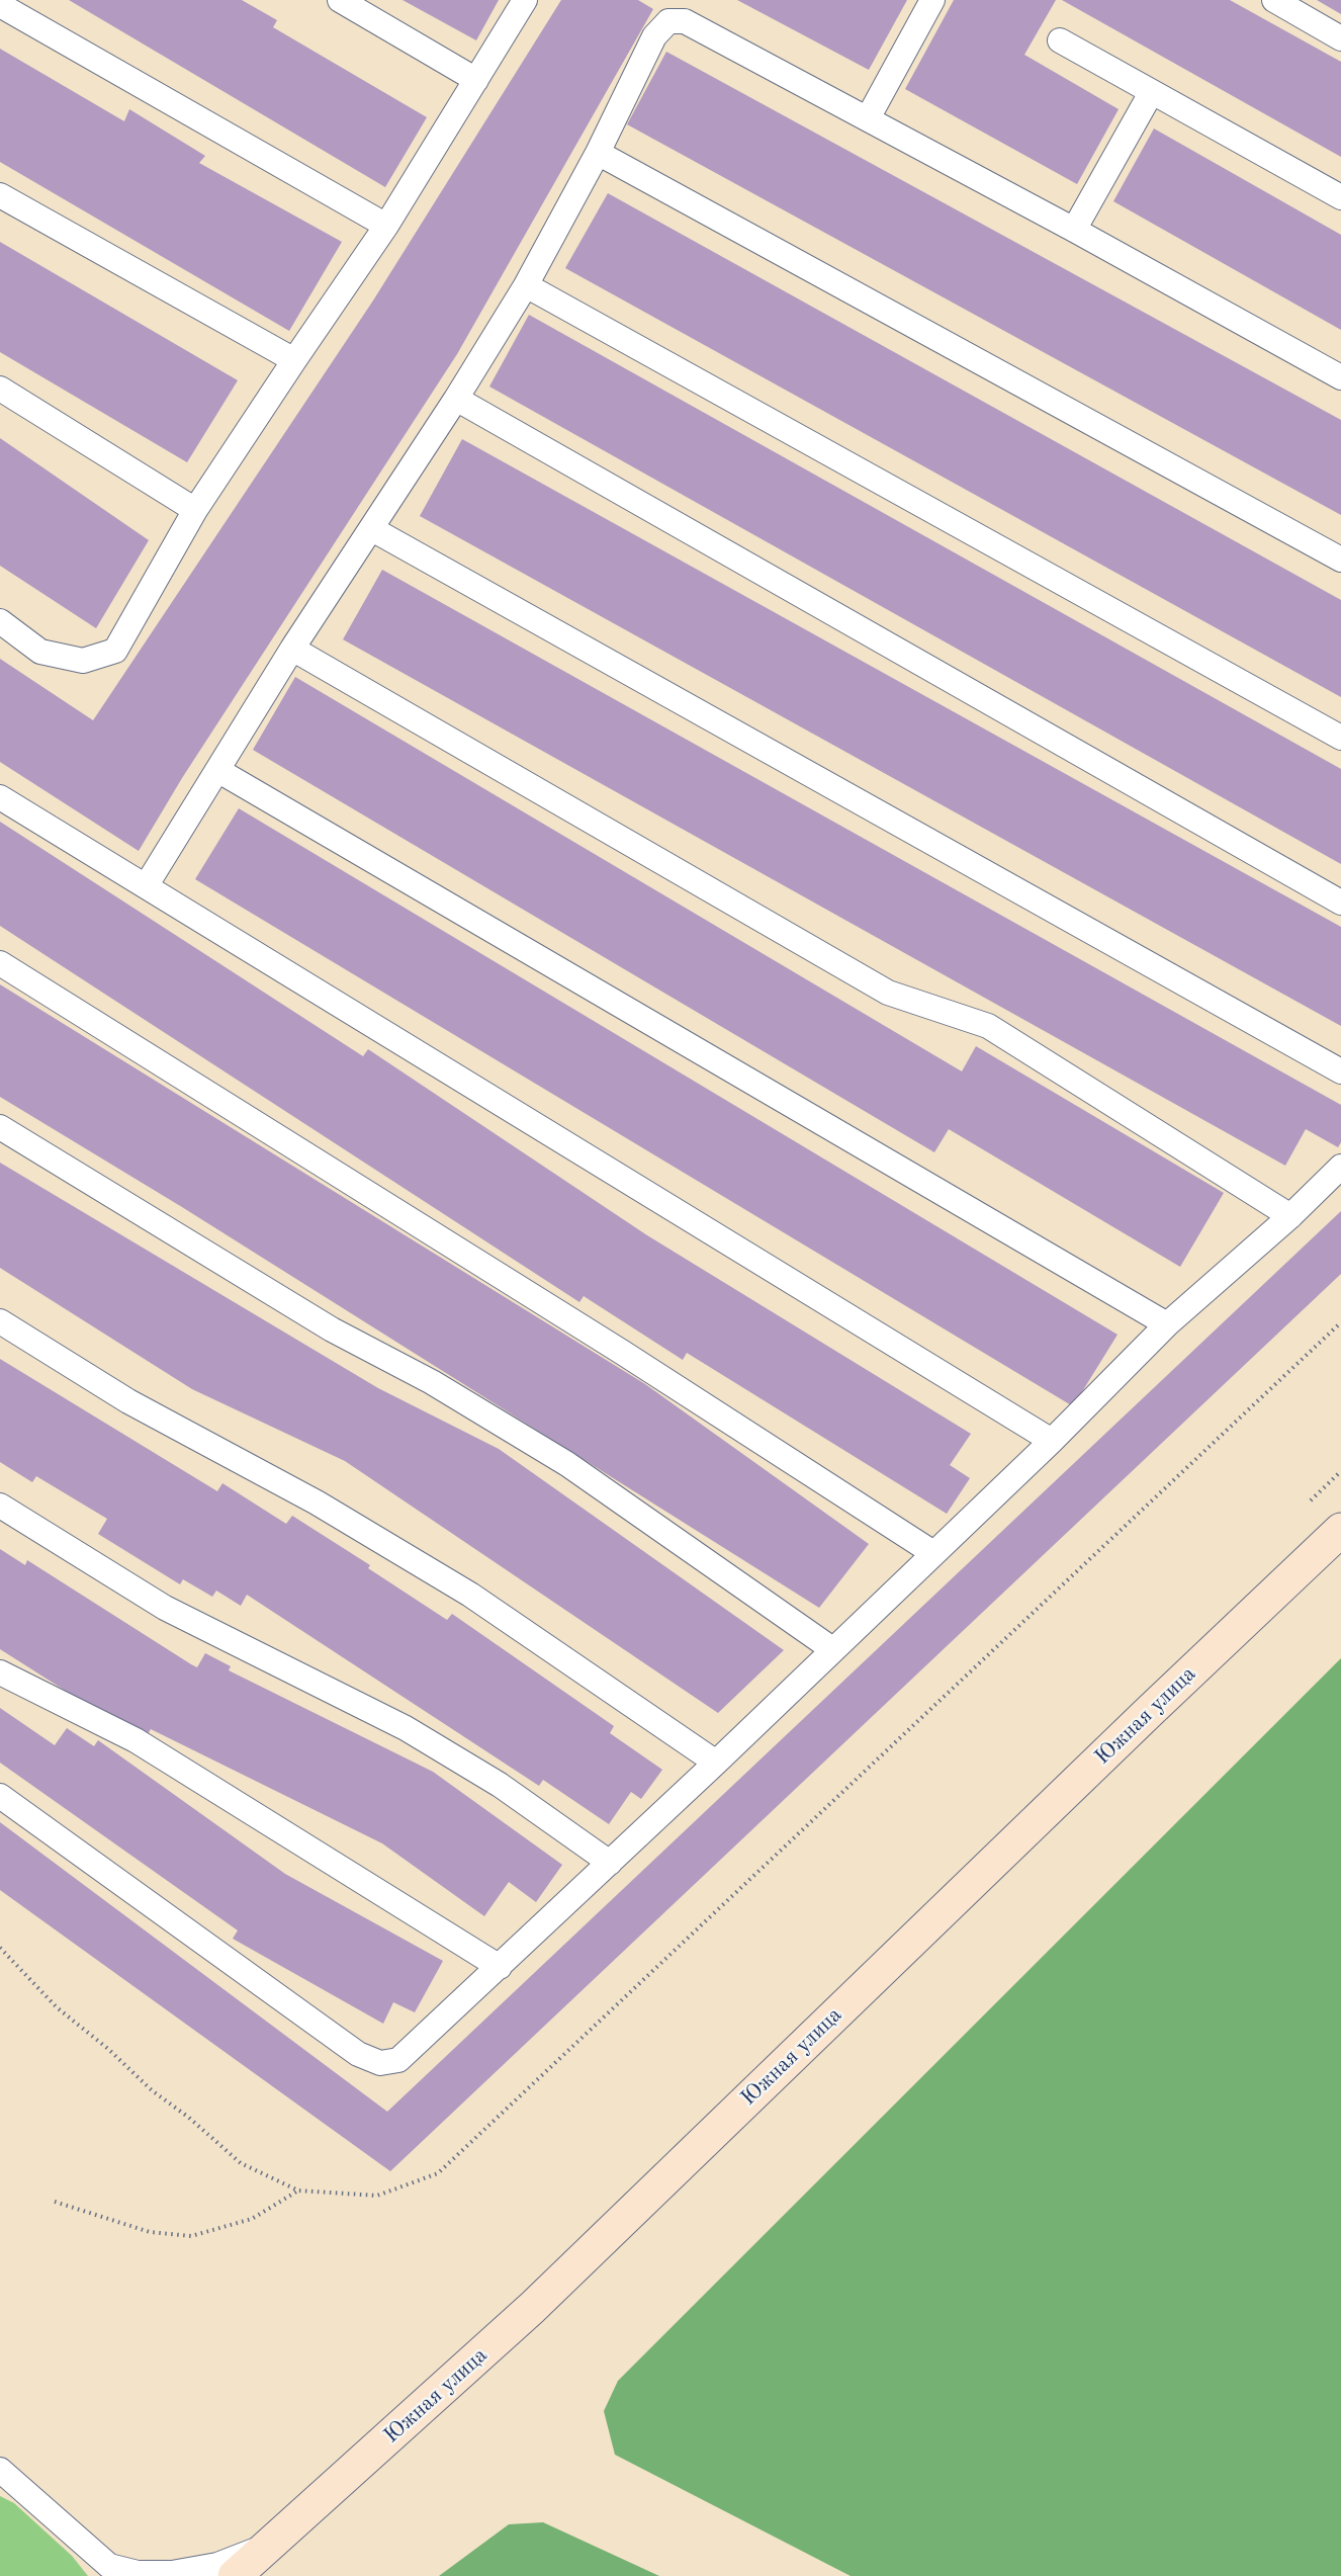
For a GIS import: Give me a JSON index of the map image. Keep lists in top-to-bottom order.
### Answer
{
  "streets": {
    "main road": ["Южная улица"]
  }
}
